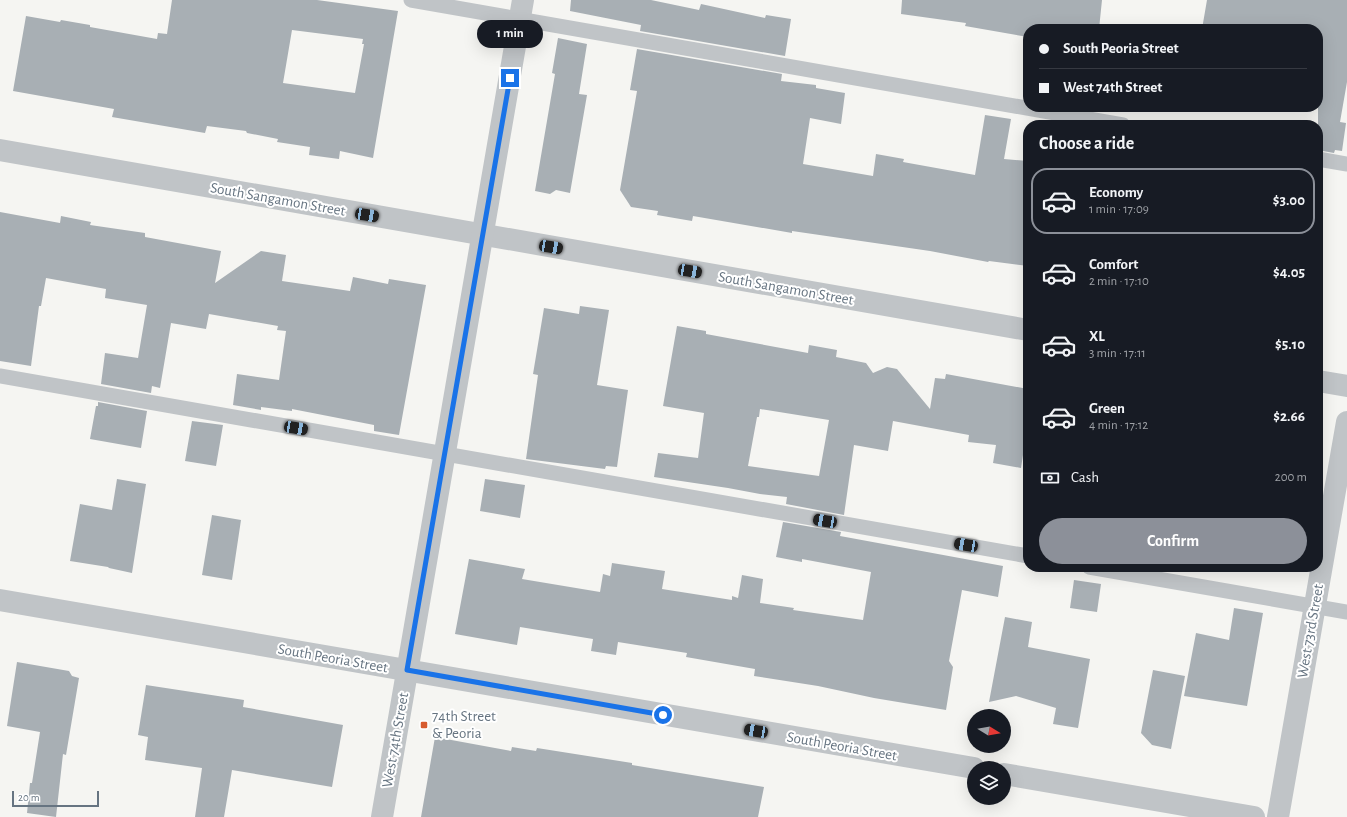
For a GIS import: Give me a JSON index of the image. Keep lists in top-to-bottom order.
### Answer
{
  "streets": {
    "street": [
      "South Sangamon Street",
      "West 73rd Street",
      "South Peoria Street",
      "West 74th Street"
    ]
  },
  "crossings": [
    ["South Sangamon Street", "West 74th Street"],
    ["South Peoria Street", "West 74th Street"]
  ],
  "places": {
    "transit": ["74th Street & Peoria"]
  },
  "scale_bar": "20 m",
  "north": "right",
  "page": {
    "bubble": "1 min",
    "banner": ["South Peoria Street", "West 74th Street"],
    "heading": "Choose a ride",
    "list": [
      {
        "name": "Economy",
        "note": "1 min · 17:09",
        "value": "$3.00"
      },
      {
        "name": "Comfort",
        "note": "2 min · 17:10",
        "value": "$4.05"
      },
      {
        "name": "XL",
        "note": "3 min · 17:11",
        "value": "$5.10"
      },
      {
        "name": "Green",
        "note": "4 min · 17:12",
        "value": "$2.66"
      }
    ],
    "pay": ["Cash", "200 m"],
    "buttons": "Confirm",
    "scale": "20 m"
  }
}
